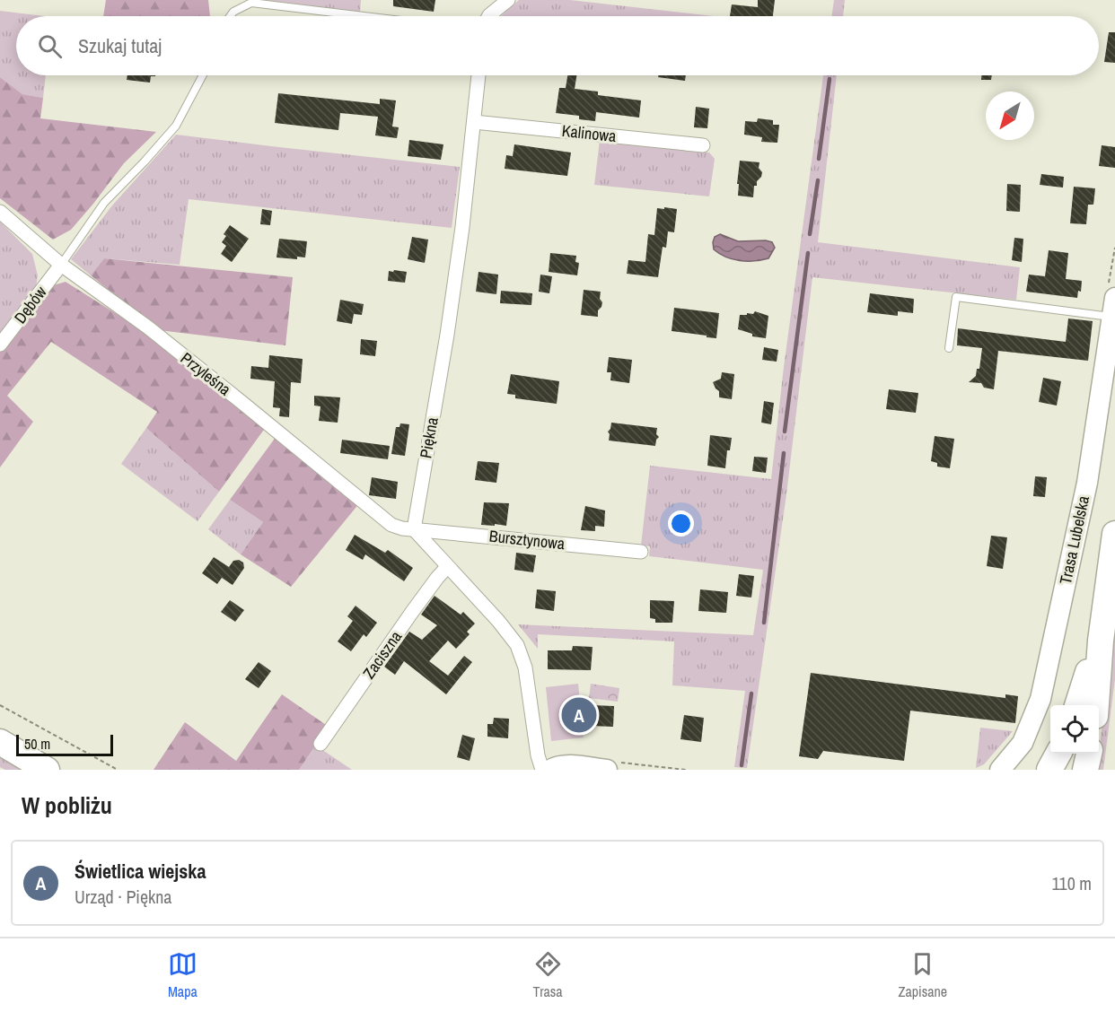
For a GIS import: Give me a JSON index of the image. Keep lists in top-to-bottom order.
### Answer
{
  "streets": {
    "street": [
      "Kalinowa",
      "Dębów",
      "Przyleśna",
      "Piękna",
      "Bursztynowa",
      "Trasa Lubelska",
      "Zaciszna"
    ]
  },
  "crossings": [
    ["Kalinowa", "Piękna"],
    ["Dębów", "Przyleśna"],
    ["Przyleśna", "Piękna"],
    ["Przyleśna", "Bursztynowa"],
    ["Piękna", "Bursztynowa"]
  ],
  "scale_bar": "50 m",
  "north": "bottom left",
  "page": {
    "search": "Szukaj tutaj",
    "pins": "A",
    "scale": "50 m",
    "heading": "W pobliżu",
    "list": [
      {
        "mark": "A",
        "name": "Świetlica wiejska",
        "note": "Urząd · Piękna",
        "value": "110 m"
      }
    ],
    "nav": ["Mapa", "Trasa", "Zapisane"]
  }
}
